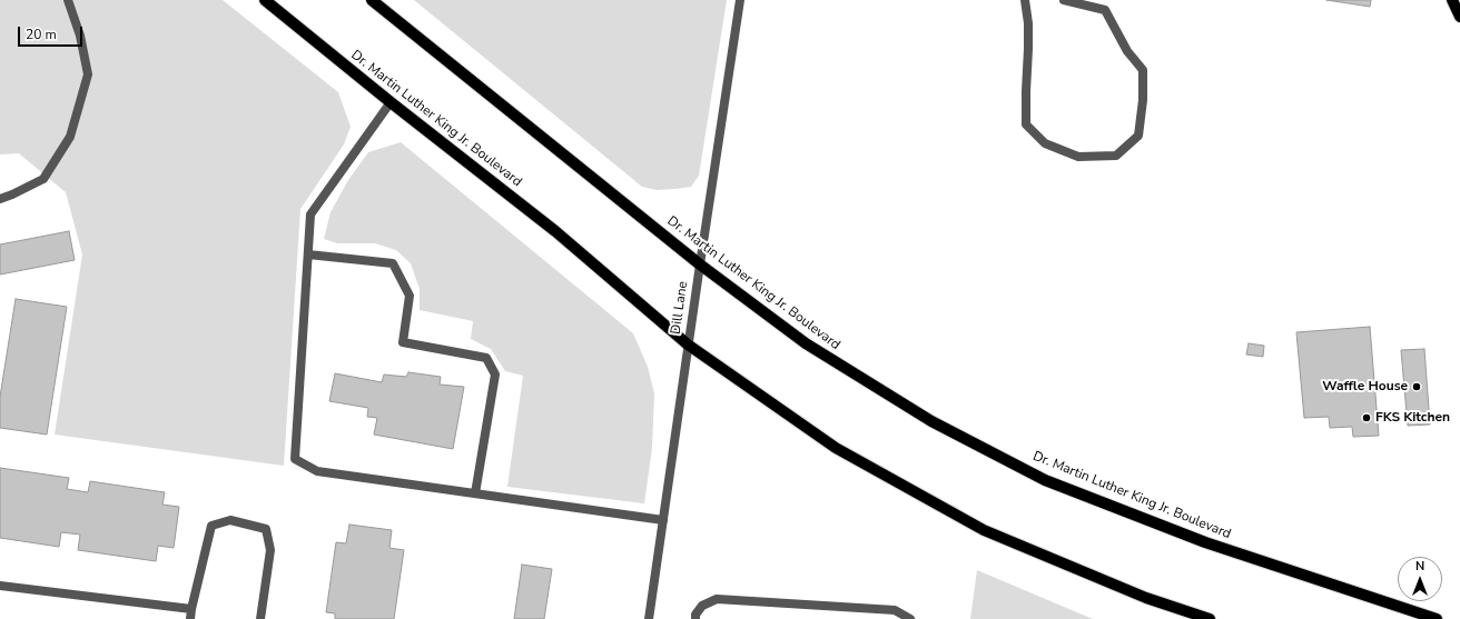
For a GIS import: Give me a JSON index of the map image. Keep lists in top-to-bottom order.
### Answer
{
  "streets": {
    "main road": ["Dr. Martin Luther King Jr. Boulevard"],
    "street": ["Dill Lane"]
  },
  "crossings": [
    ["Dr. Martin Luther King Jr. Boulevard", "Dill Lane"]
  ],
  "places": ["Waffle House", "FKS Kitchen"],
  "scale_bar": "20 m",
  "north": "top"
}
